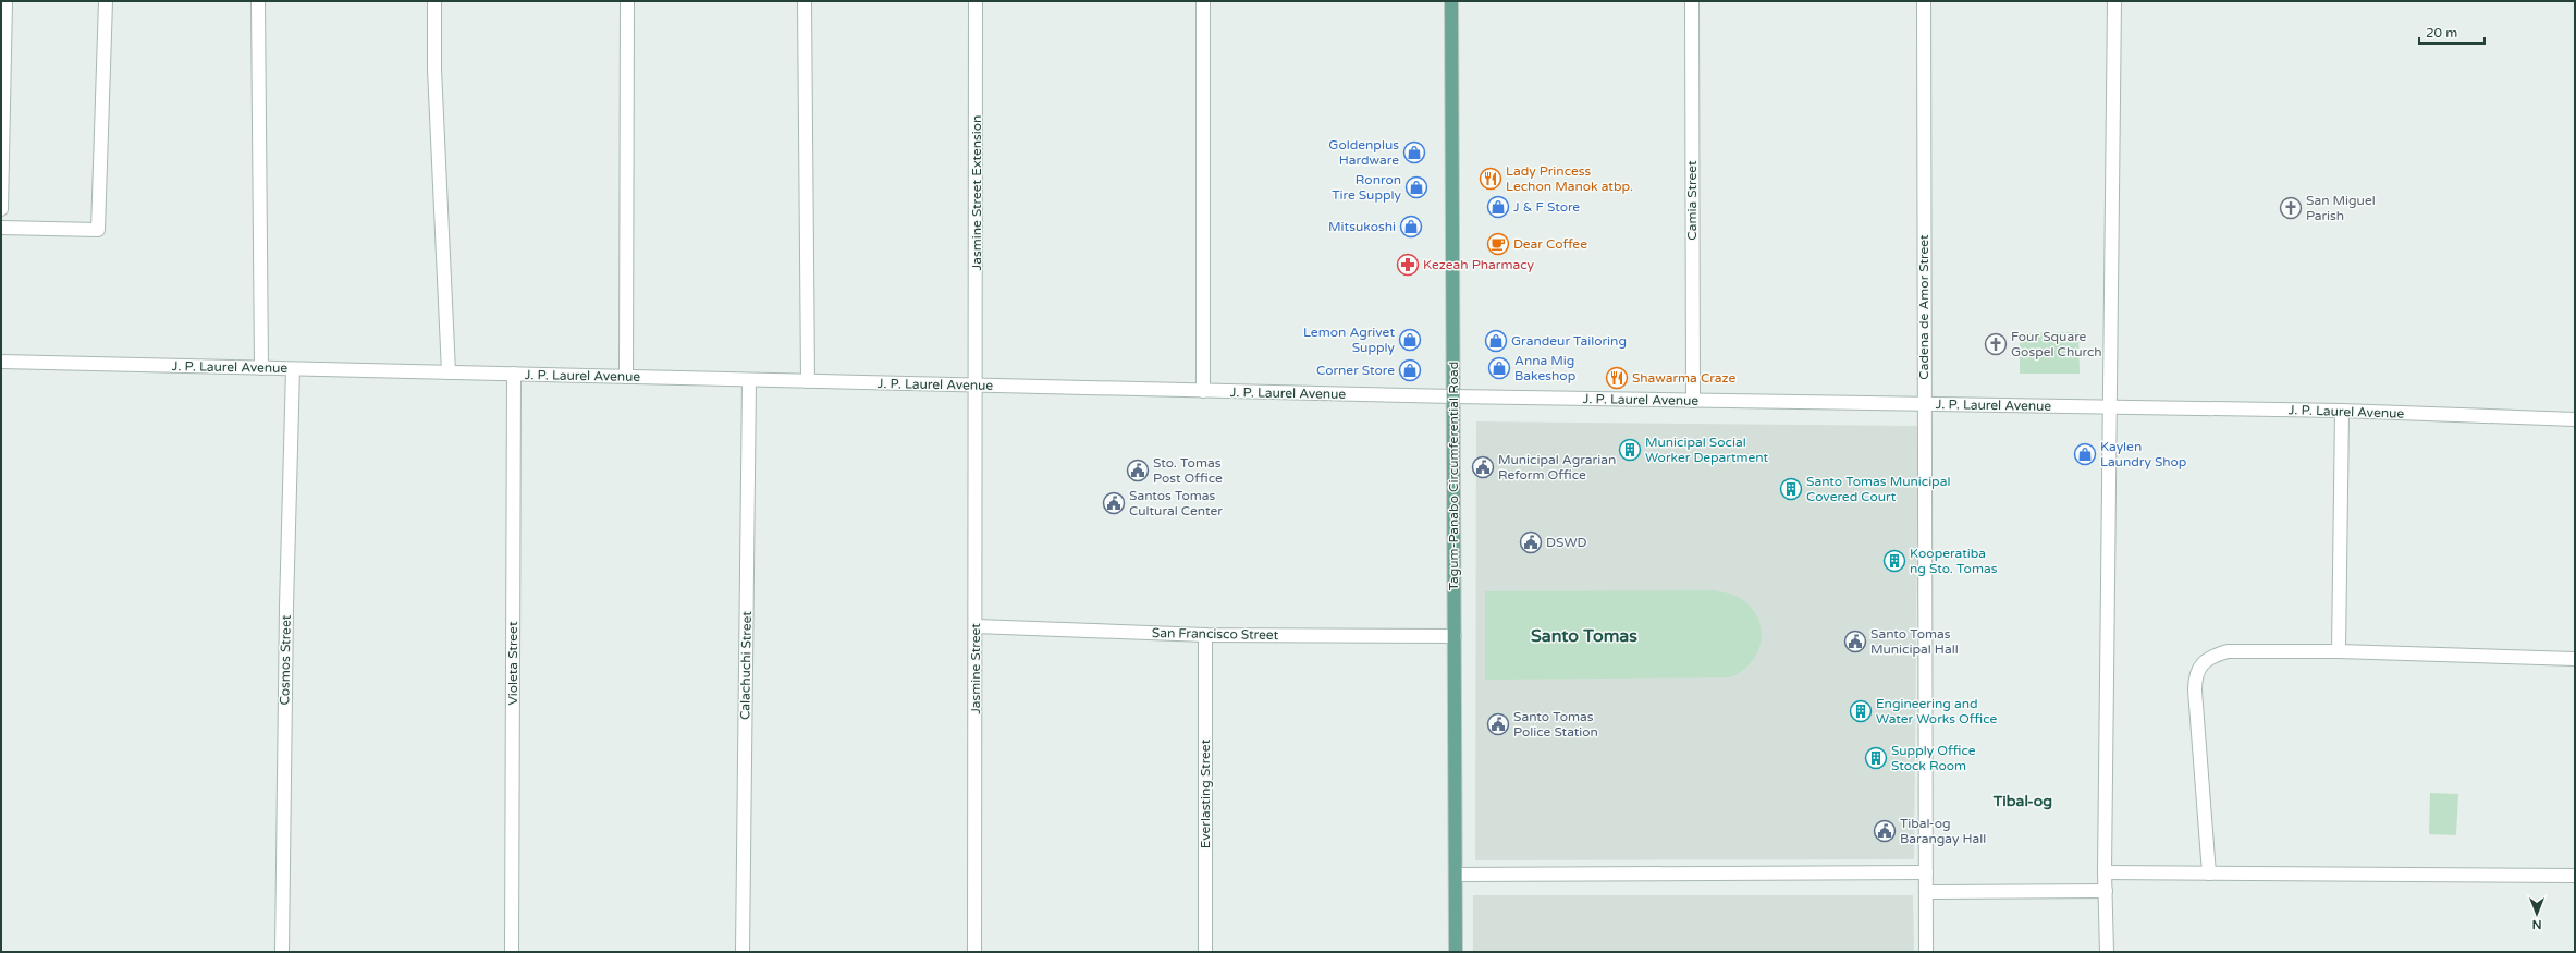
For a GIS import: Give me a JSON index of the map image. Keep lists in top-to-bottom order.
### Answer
{
  "streets": {
    "main road": ["Tagum-Panabo Circumferential Road"],
    "street": [
      "Jasmine Street Extension",
      "Camia Street",
      "Cadena de Amor Street",
      "J. P. Laurel Avenue",
      "San Francisco Street",
      "Cosmos Street",
      "Violeta Street",
      "Calachuchi Street",
      "Jasmine Street",
      "Everlasting Street"
    ]
  },
  "crossings": [
    ["Jasmine Street Extension", "J. P. Laurel Avenue"],
    ["Jasmine Street Extension", "Jasmine Street"],
    ["Camia Street", "J. P. Laurel Avenue"],
    ["Cadena de Amor Street", "J. P. Laurel Avenue"],
    ["J. P. Laurel Avenue", "Tagum-Panabo Circumferential Road"],
    ["J. P. Laurel Avenue", "Cosmos Street"],
    ["J. P. Laurel Avenue", "Violeta Street"],
    ["J. P. Laurel Avenue", "Calachuchi Street"],
    ["J. P. Laurel Avenue", "Jasmine Street"],
    ["Tagum-Panabo Circumferential Road", "San Francisco Street"],
    ["San Francisco Street", "Jasmine Street"],
    ["San Francisco Street", "Everlasting Street"]
  ],
  "districts": ["Santo Tomas", "Tibal-og"],
  "places": {
    "shop": [
      "Goldenplus Hardware",
      "Ronron Tire Supply",
      "J & F Store",
      "Mitsukoshi",
      "Lemon Agrivet Supply",
      "Grandeur Tailoring",
      "Anna Mig Bakeshop",
      "Corner Store",
      "Kaylen Laundry Shop"
    ],
    "restaurant": ["Lady Princess Lechon Manok atbp.", "Shawarma Craze"],
    "church": ["San Miguel Parish", "Four Square Gospel Church"],
    "cafe": ["Dear Coffee"],
    "pharmacy": ["Kezeah Pharmacy"],
    "building": [
      "Municipal Social Worker Department",
      "Santo Tomas Municipal Covered Court",
      "Kooperatiba ng Sto. Tomas",
      "Engineering and Water Works Office",
      "Supply Office Stock Room"
    ],
    "public building": [
      "Municipal Agrarian Reform Office",
      "Sto. Tomas Post Office",
      "Santos Tomas Cultural Center",
      "DSWD",
      "Santo Tomas Municipal Hall",
      "Santo Tomas Police Station",
      "Tibal-og Barangay Hall"
    ]
  },
  "scale_bar": "20 m",
  "north": "bottom"
}
